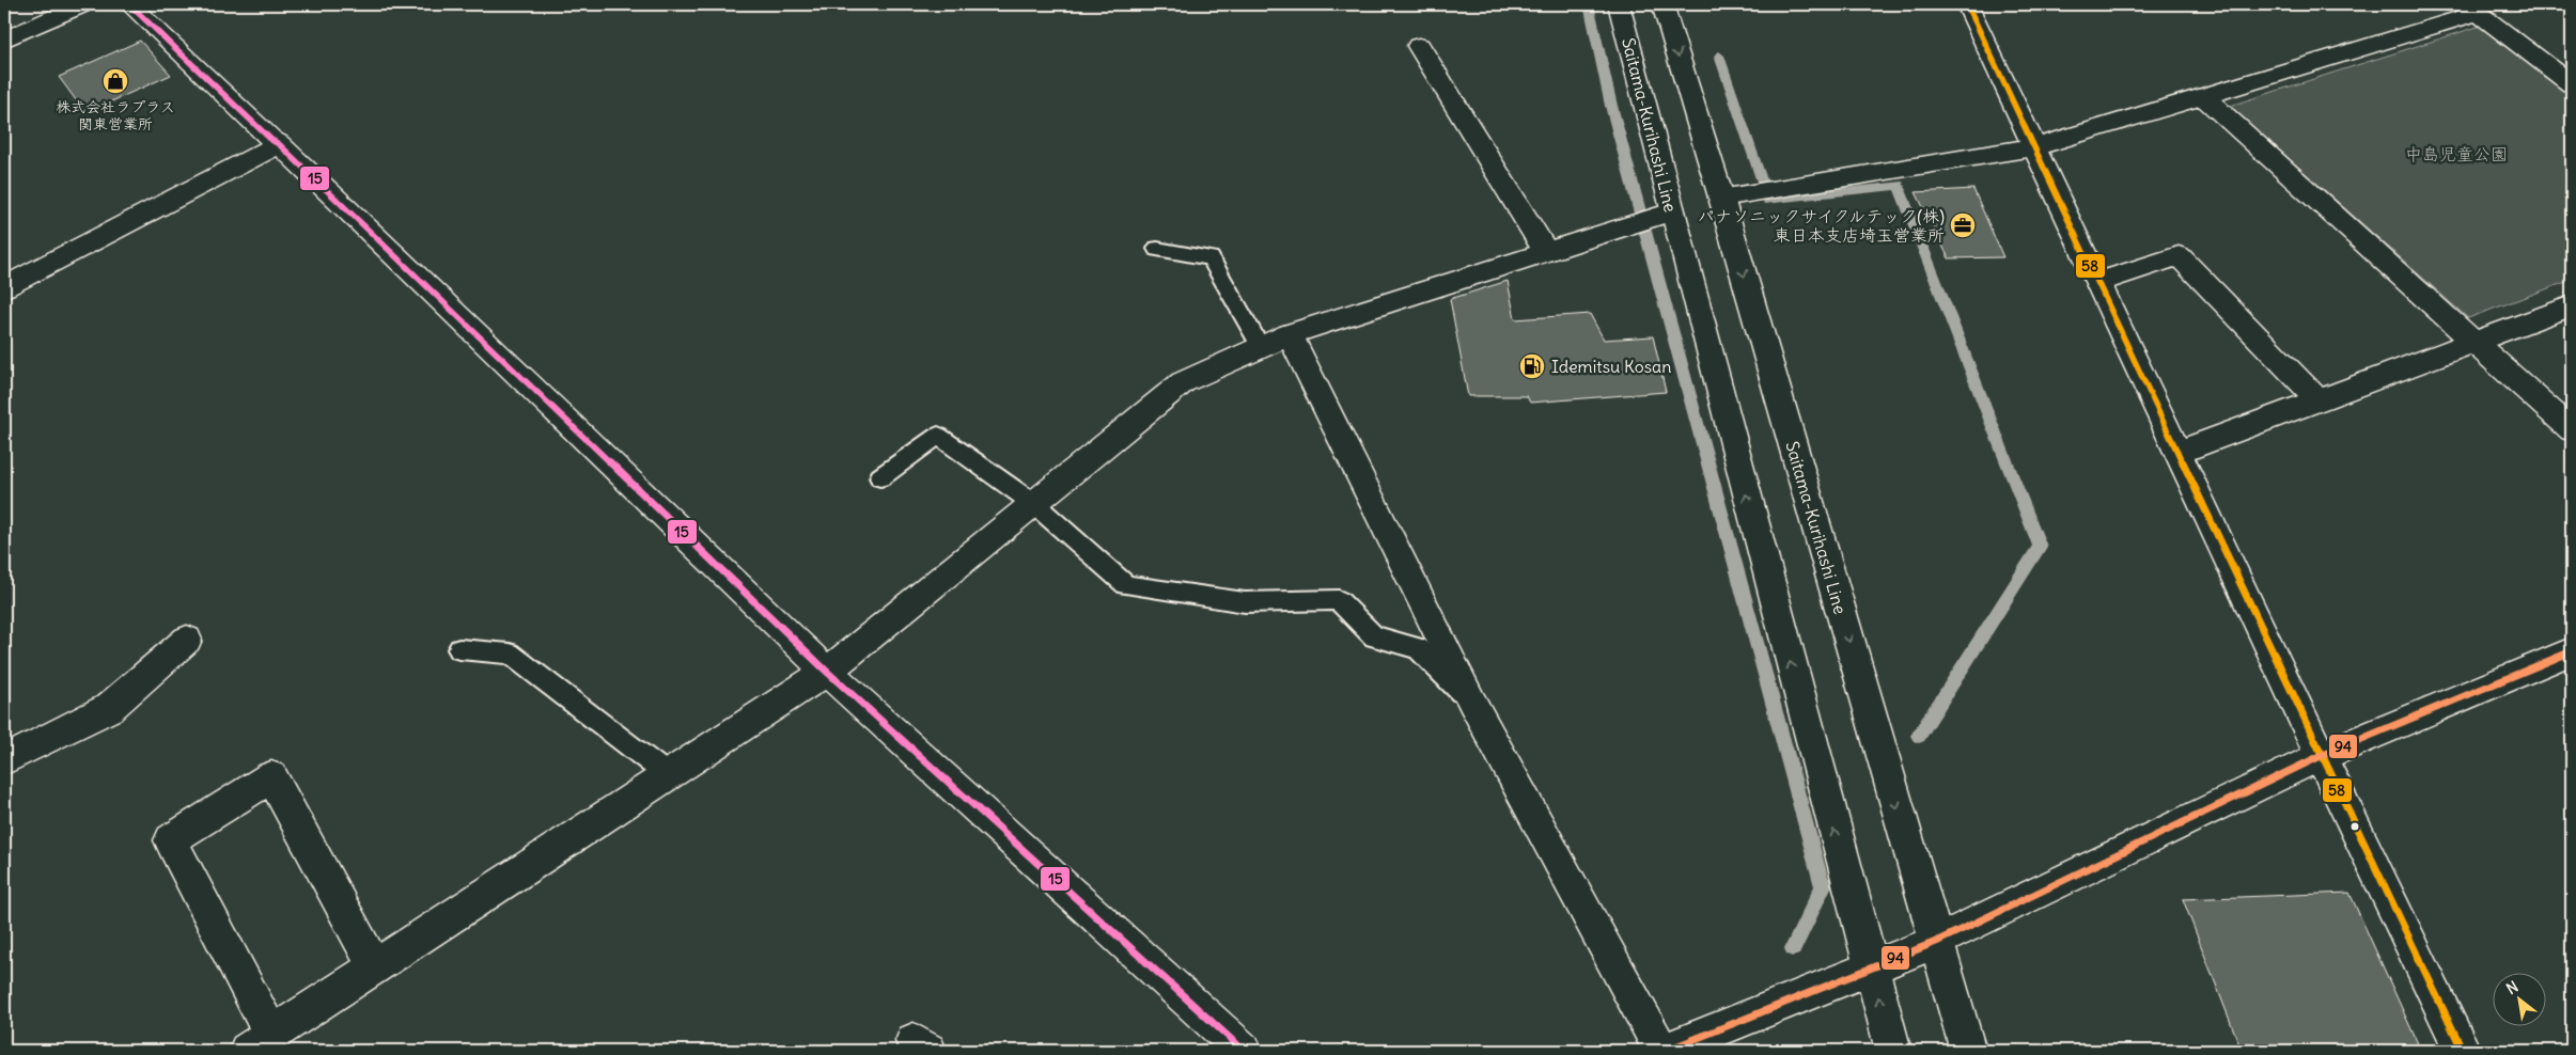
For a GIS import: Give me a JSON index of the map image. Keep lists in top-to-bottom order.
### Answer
{
  "streets": {
    "street": ["Saitama-Kurihashi Line"]
  },
  "parks": ["中島児童公園"],
  "places": {
    "shop": ["株式会社ラプラス 関東営業所"],
    "office": ["パナソニックサイクルテック(株) 東日本支店埼玉営業所"],
    "fuel station": ["Idemitsu Kosan"]
  },
  "lines": ["transit line 15", "transit line 58", "transit line 94"],
  "north": "top left"
}
